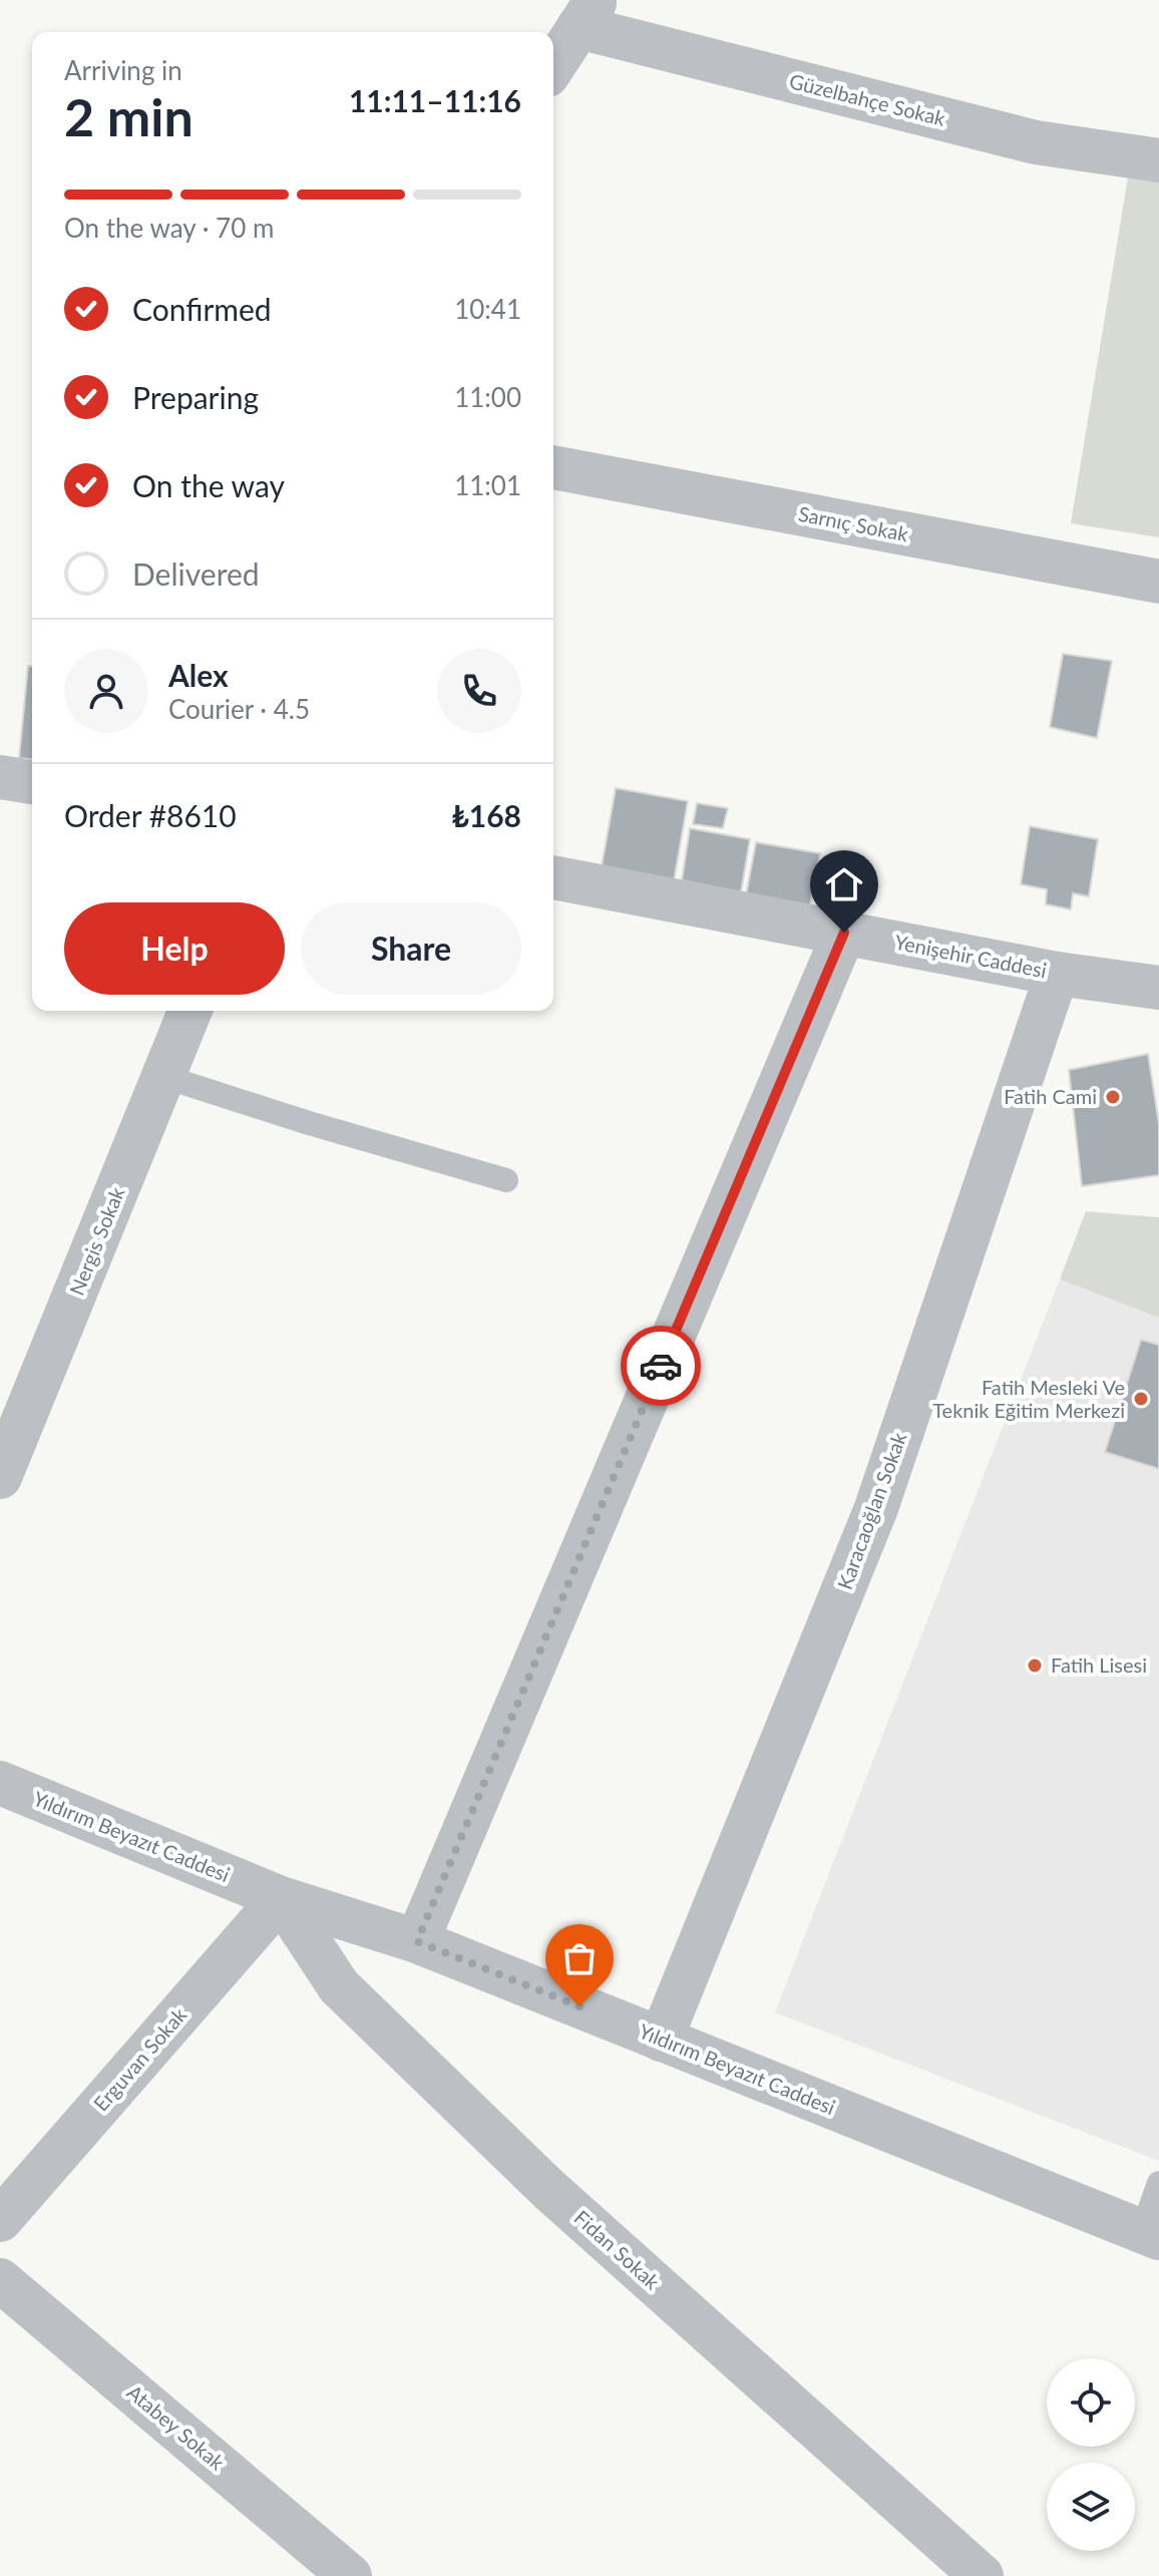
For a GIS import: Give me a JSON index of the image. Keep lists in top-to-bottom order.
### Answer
{
  "streets": {
    "street": [
      "Güzelbahçe Sokak",
      "Sarnıç Sokak",
      "Yenişehir Caddesi",
      "Nergis Sokak",
      "Karacaoğlan Sokak",
      "Yıldırım Beyazıt Caddesi",
      "Erguvan Sokak",
      "Fidan Sokak",
      "Atabey Sokak"
    ]
  },
  "crossings": [
    ["Yenişehir Caddesi", "Karacaoğlan Sokak"],
    ["Karacaoğlan Sokak", "Yıldırım Beyazıt Caddesi"],
    ["Yıldırım Beyazıt Caddesi", "Erguvan Sokak"],
    ["Yıldırım Beyazıt Caddesi", "Fidan Sokak"],
    ["Erguvan Sokak", "Fidan Sokak"]
  ],
  "places": ["Fatih Cami", "Fatih Mesleki Ve Teknik Eğitim Merkezi", "Fatih Lisesi"],
  "page": {
    "heading": ["2 min", "Arriving in", "11:11–11:16"],
    "panel": [
      "Alex",
      "Courier · 4.5",
      "Order #8610",
      "₺168"
    ],
    "bar": "On the way · 70 m",
    "list": [
      ["Confirmed", "10:41"],
      ["Preparing", "11:00"],
      ["On the way", "11:01"],
      "Delivered"
    ],
    "buttons": ["Help", "Share"]
  }
}
